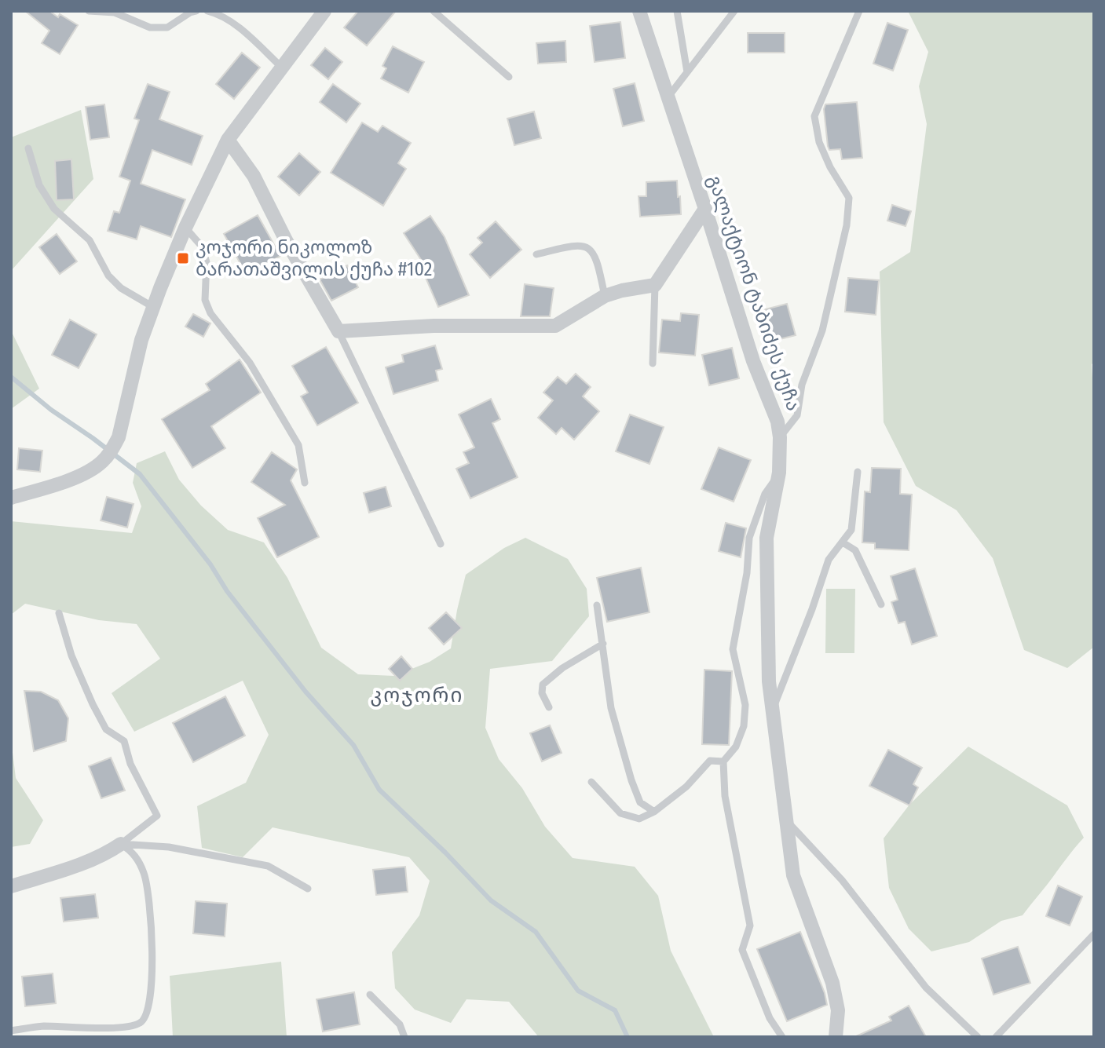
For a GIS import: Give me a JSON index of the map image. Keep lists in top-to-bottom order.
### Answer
{
  "streets": {
    "street": ["გალაქტიონ ტაბიძეს ქუჩა"]
  },
  "districts": ["კოჯორი"],
  "places": {
    "transit": ["კოჯორი ნიკოლოზ ბარათაშვილის ქუჩა #102"]
  }
}
